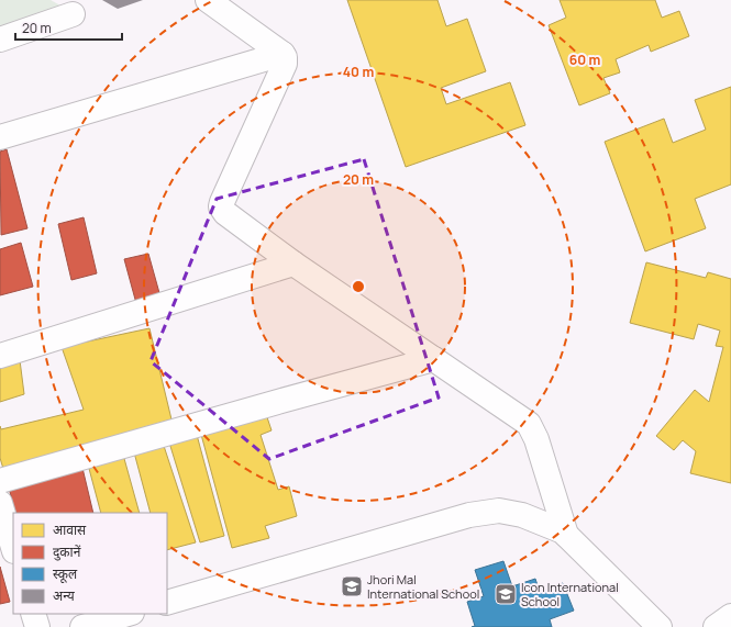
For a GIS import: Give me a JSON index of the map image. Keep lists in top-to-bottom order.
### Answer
{
  "places": {
    "school or university": ["Jhori Mal International School", "Icon International School"]
  },
  "legend": [
    "आवास",
    "दुकानें",
    "स्कूल",
    "अन्य"
  ],
  "scale_bar": "20 m",
  "rings": ["60 m", "40 m", "20 m"]
}
